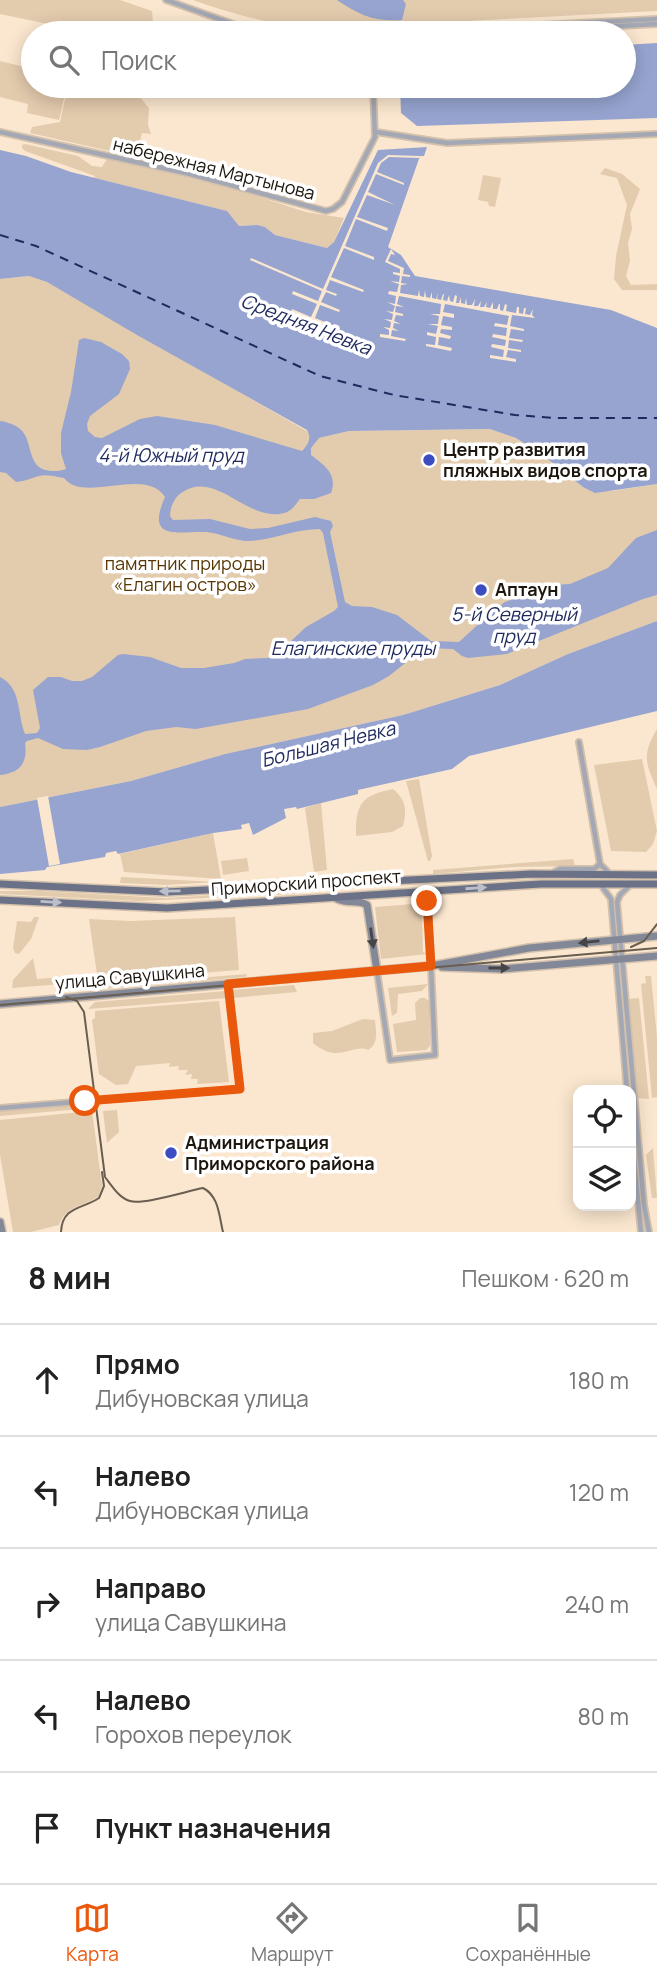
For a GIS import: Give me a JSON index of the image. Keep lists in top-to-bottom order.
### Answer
{
  "streets": {
    "main road": ["Приморский проспект", "улица Савушкина"],
    "street": ["набережная Мартынова"]
  },
  "water": [
    "Средняя Невка",
    "4-й Южный пруд",
    "5-й Северный пруд",
    "Елагинские пруды",
    "Большая Невка"
  ],
  "parks": ["памятник природы «Елагин остров»"],
  "places": ["Центр развития пляжных видов спорта", "Аптаун", "Администрация Приморского района"],
  "page": {
    "search": "Поиск",
    "heading": ["8 мин", "Пешком · 620 m"],
    "list": [
      ["Прямо", "Дибуновская улица", "180 m"],
      ["Налево", "Дибуновская улица", "120 m"],
      ["Направо", "улица Савушкина", "240 m"],
      ["Налево", "Горохов переулок", "80 m"],
      "Пункт назначения"
    ],
    "nav": ["Карта", "Маршрут", "Сохранённые"]
  }
}
